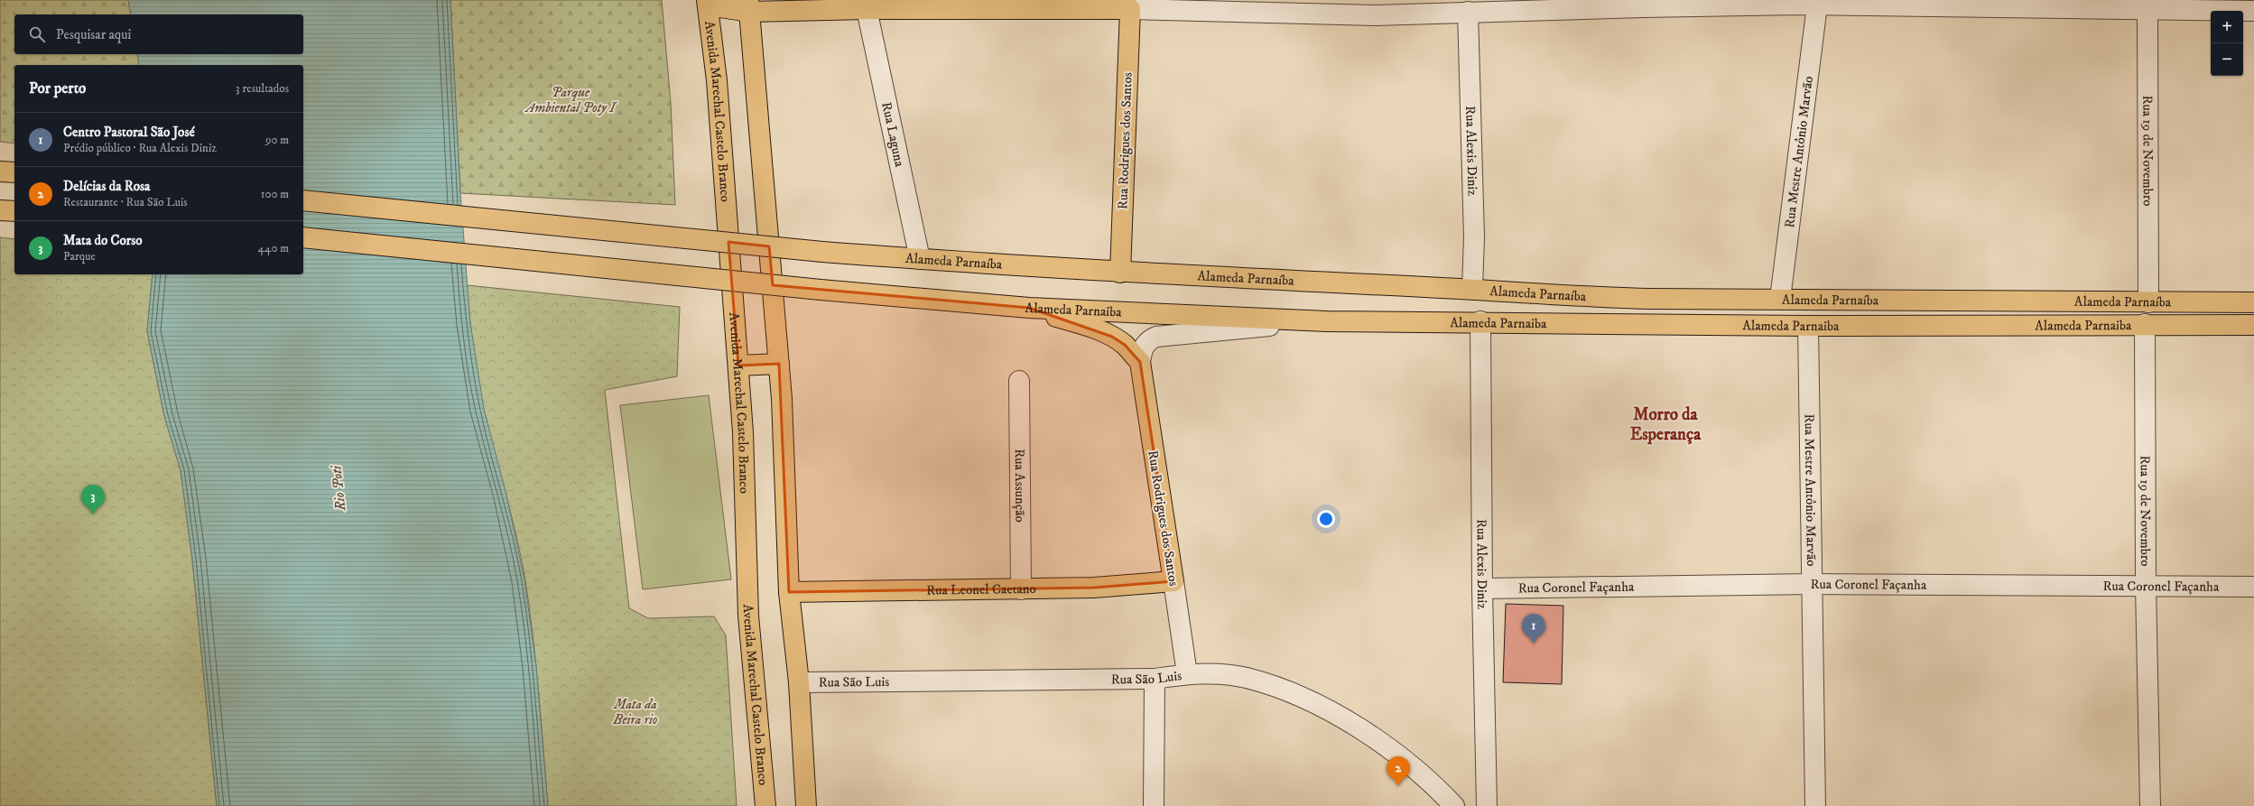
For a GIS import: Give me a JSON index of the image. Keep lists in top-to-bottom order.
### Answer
{
  "streets": {
    "main road": [
      "Avenida Marechal Castelo Branco",
      "Rua Rodrigues dos Santos",
      "Alameda Parnaíba",
      "Alameda Parnaiba",
      "Rua Leonel Caetano"
    ],
    "street": [
      "Rua Laguna",
      "Rua Alexis Diniz",
      "Rua 19 de Novembro",
      "Rua Mestre Antônio Marvão",
      "Rua Assunção",
      "Rua Coronel Façanha",
      "Rua São Luis"
    ]
  },
  "crossings": [
    ["Rua Laguna", "Alameda Parnaíba"],
    ["Rua Rodrigues dos Santos", "Alameda Parnaíba"],
    ["Rua Rodrigues dos Santos", "Alameda Parnaiba"],
    ["Rua Rodrigues dos Santos", "Rua Leonel Caetano"],
    ["Rua Rodrigues dos Santos", "Rua São Luis"],
    ["Rua Alexis Diniz", "Alameda Parnaíba"],
    ["Rua Alexis Diniz", "Alameda Parnaiba"],
    ["Rua Alexis Diniz", "Rua Coronel Façanha"],
    ["Rua 19 de Novembro", "Alameda Parnaíba"],
    ["Rua 19 de Novembro", "Alameda Parnaiba"],
    ["Rua 19 de Novembro", "Rua Coronel Façanha"],
    ["Rua Mestre Antônio Marvão", "Alameda Parnaíba"],
    ["Rua Mestre Antônio Marvão", "Alameda Parnaiba"],
    ["Rua Mestre Antônio Marvão", "Rua Coronel Façanha"],
    ["Rua Assunção", "Rua Leonel Caetano"]
  ],
  "districts": ["Morro da Esperança"],
  "water": ["Rio Poti"],
  "parks": ["Parque Ambiental Poty I", "Mata da Beira rio"],
  "page": {
    "map_buttons": ["+", "−"],
    "search": "Pesquisar aqui",
    "heading": ["Por perto", "3 resultados"],
    "list": [
      {
        "mark": "1",
        "name": "Centro Pastoral São José",
        "note": "Prédio público · Rua Alexis Diniz",
        "value": "90 m"
      },
      {
        "mark": "2",
        "name": "Delícias da Rosa",
        "note": "Restaurante · Rua São Luis",
        "value": "100 m"
      },
      {
        "mark": "3",
        "name": "Mata do Corso",
        "note": "Parque",
        "value": "440 m"
      }
    ],
    "pins": ["3", "1", "2"]
  }
}
